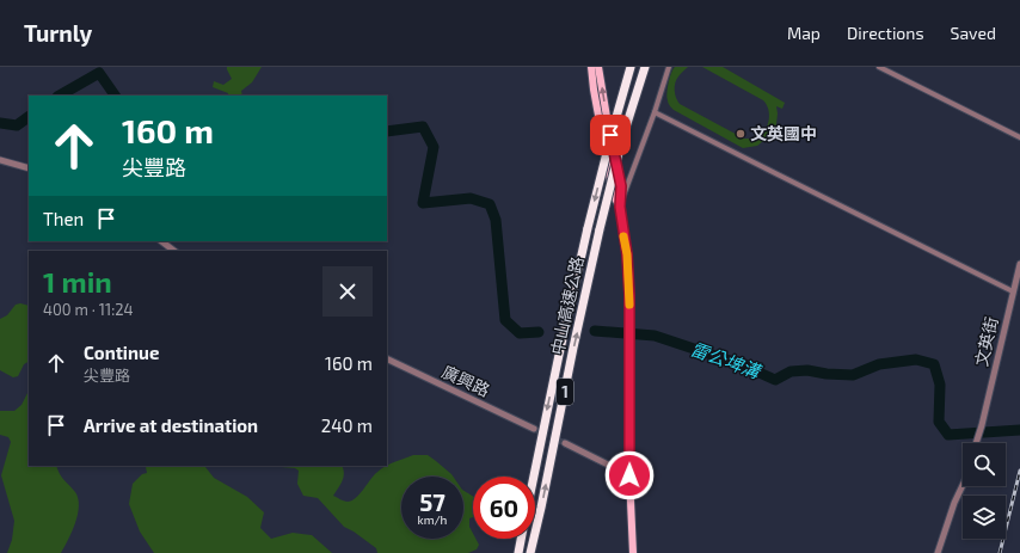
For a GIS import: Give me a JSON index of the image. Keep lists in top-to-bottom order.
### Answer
{
  "streets": {
    "highway": ["中山高速公路", "1"],
    "street": ["文英街", "廣興路"]
  },
  "water": ["雷公埤溝"],
  "places": ["文英國中"],
  "page": {
    "header": "Turnly",
    "nav": ["Map", "Directions", "Saved"],
    "turn": ["160 m", "尖豐路"],
    "then": "Then",
    "heading": ["1 min", "400 m · 11:24"],
    "list": [
      {
        "name": "Continue",
        "note": "尖豐路",
        "value": "160 m"
      },
      {
        "name": "Arrive at destination",
        "value": "240 m"
      }
    ],
    "speed": "57 km/h",
    "limit": "60"
  }
}
